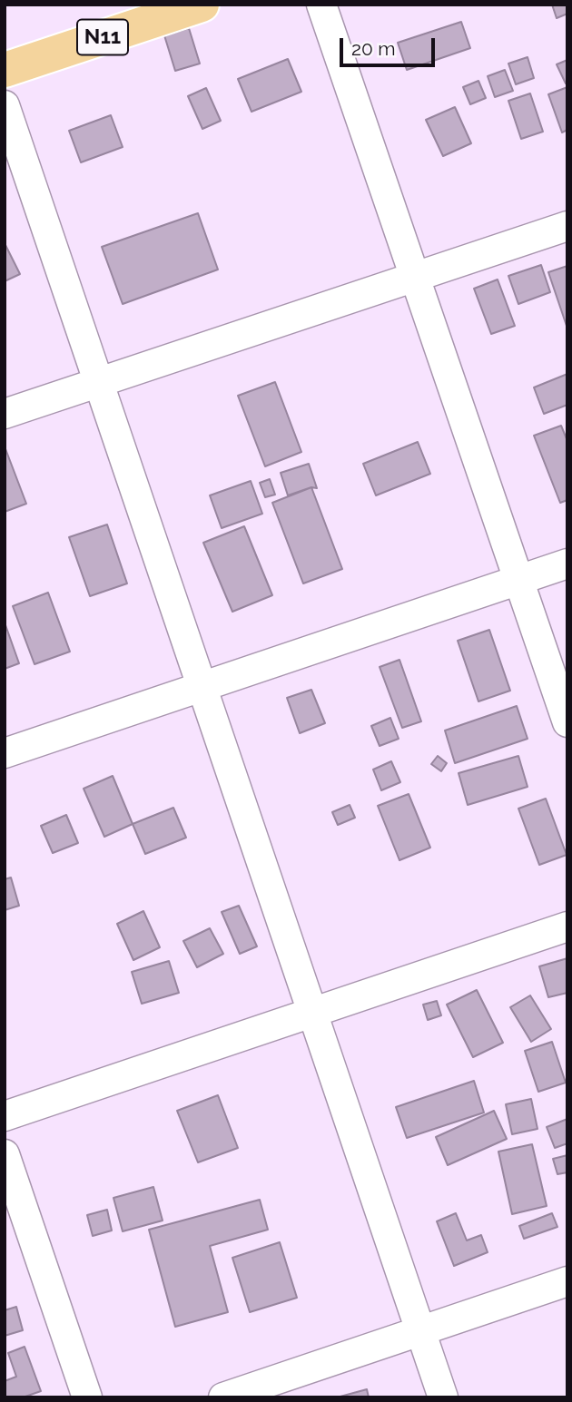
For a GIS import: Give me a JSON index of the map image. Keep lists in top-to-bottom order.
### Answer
{
  "streets": {
    "main road": ["N11"]
  },
  "scale_bar": "20 m"
}
